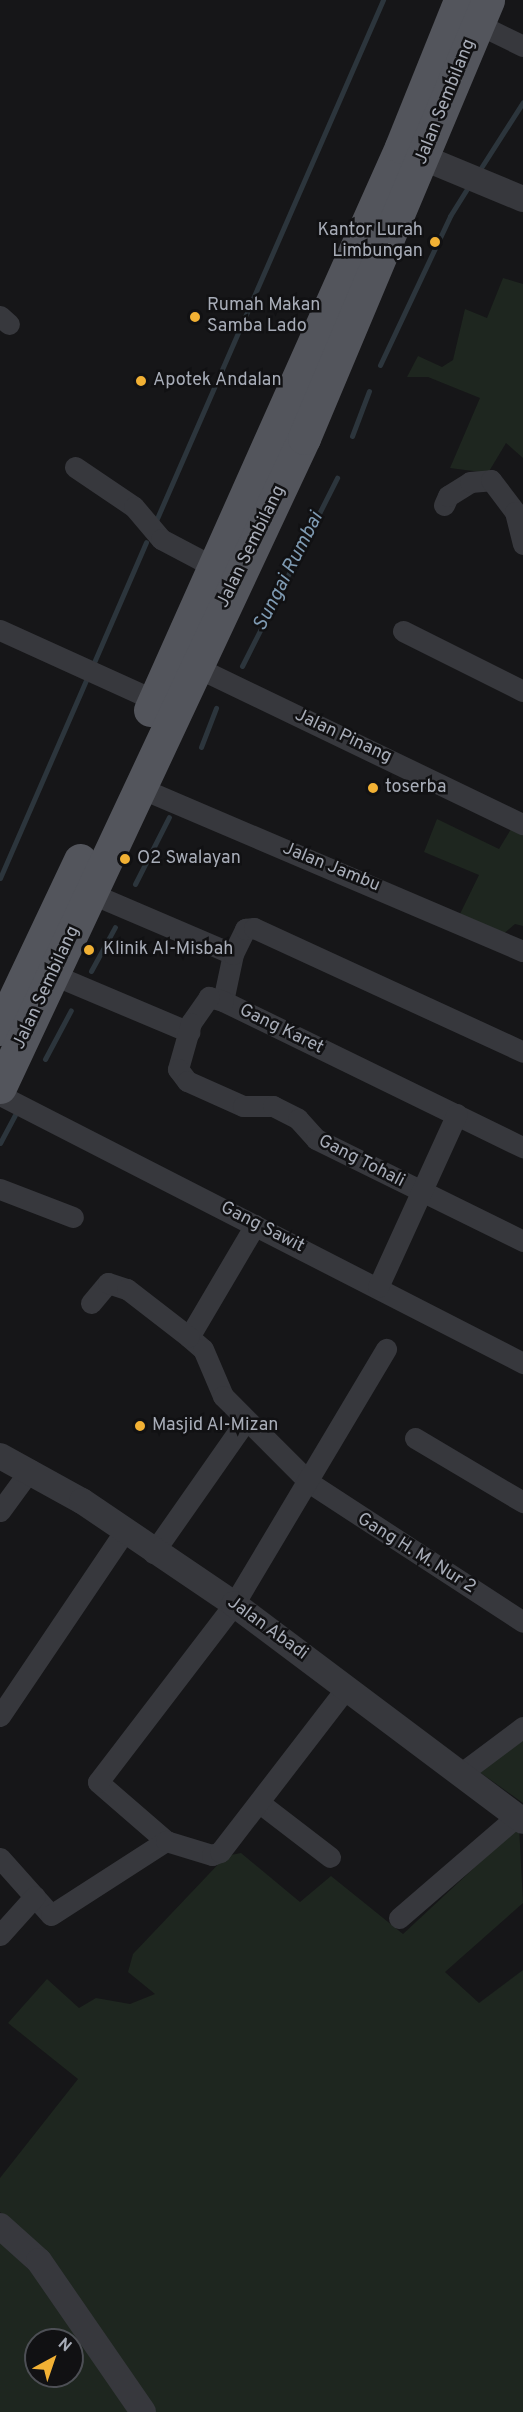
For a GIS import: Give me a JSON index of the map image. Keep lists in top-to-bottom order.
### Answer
{
  "streets": {
    "main road": ["Jalan Sembilang"],
    "street": [
      "Jalan Pinang",
      "Jalan Jambu",
      "Gang Karet",
      "Gang Tohali",
      "Gang Sawit",
      "Gang H. M. Nur 2",
      "Jalan Abadi"
    ]
  },
  "crossings": [
    ["Jalan Sembilang", "Jalan Pinang"],
    ["Jalan Sembilang", "Jalan Jambu"],
    ["Gang Karet", "Gang Tohali"]
  ],
  "water": ["Sungai Rumbai"],
  "places": [
    "Kantor Lurah Limbungan",
    "Rumah Makan Samba Lado",
    "Apotek Andalan",
    "toserba",
    "O2 Swalayan",
    "Klinik Al-Misbah",
    "Masjid Al-Mizan"
  ],
  "north": "top right"
}
